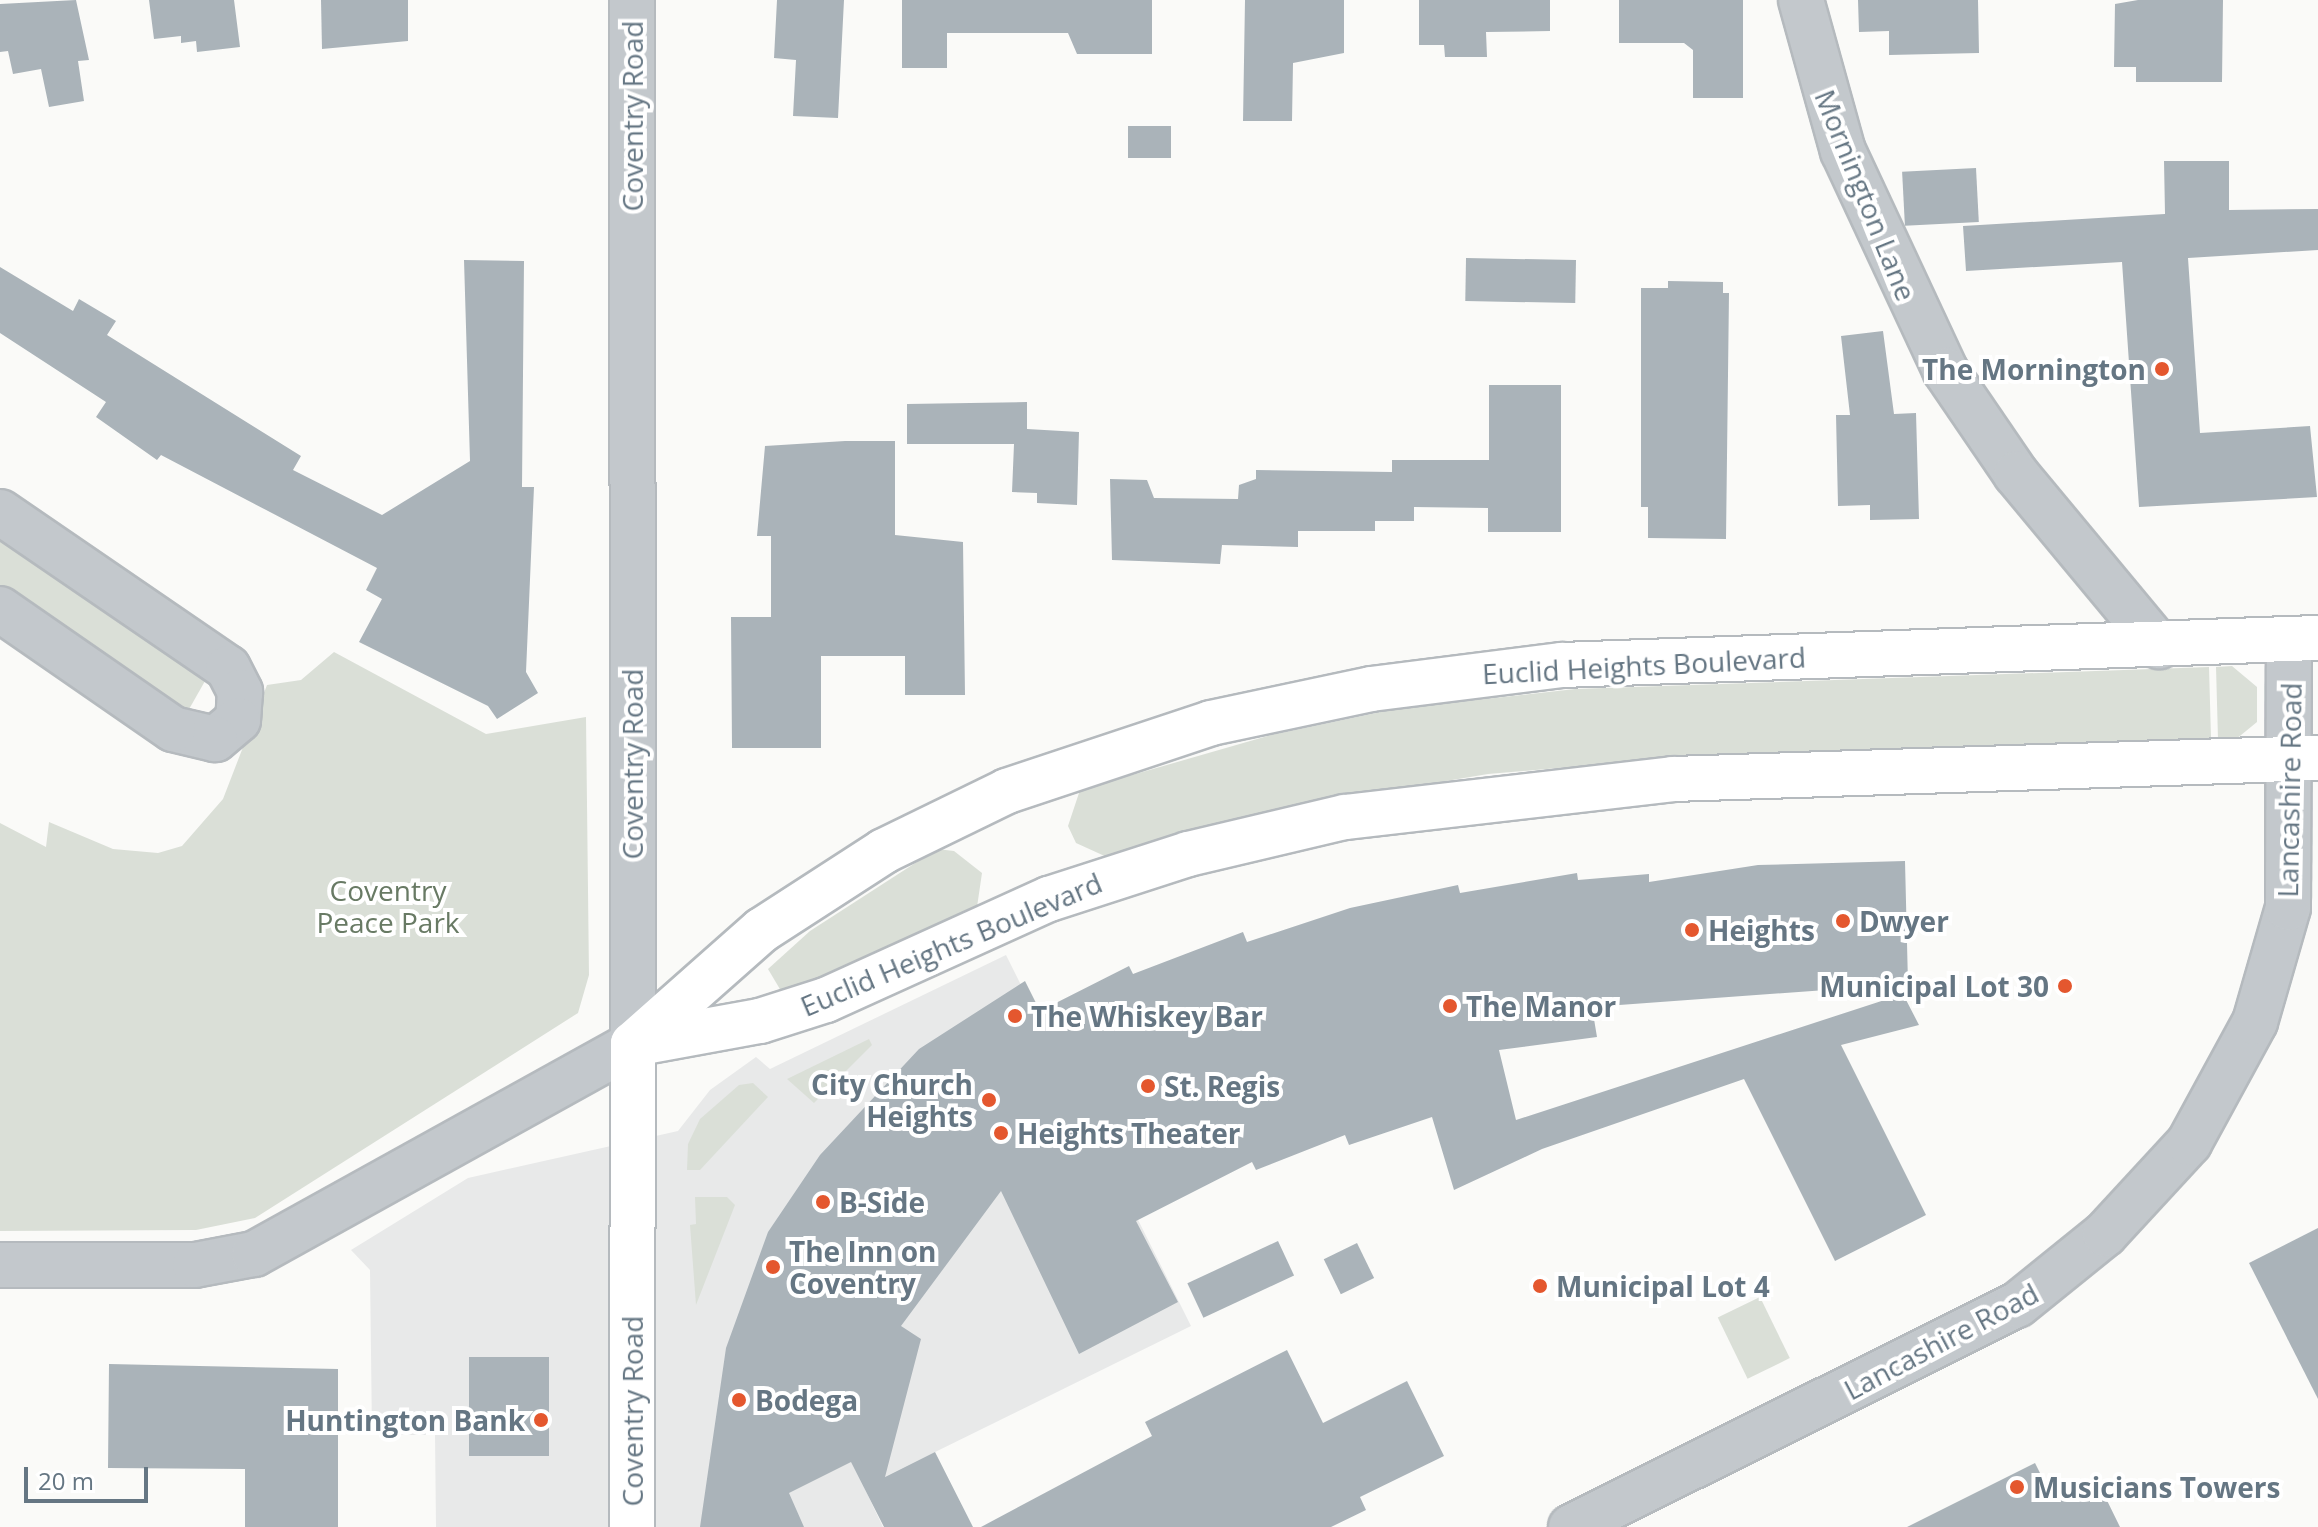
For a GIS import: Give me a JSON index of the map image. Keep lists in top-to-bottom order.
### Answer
{
  "streets": {
    "main road": ["Coventry Road", "Euclid Heights Boulevard"],
    "street": ["Mornington Lane", "Lancashire Road"]
  },
  "crossings": [
    ["Coventry Road", "Euclid Heights Boulevard"],
    ["Mornington Lane", "Euclid Heights Boulevard"],
    ["Euclid Heights Boulevard", "Lancashire Road"]
  ],
  "parks": ["Coventry Peace Park"],
  "places": [
    "The Mornington",
    "Dwyer",
    "Heights",
    "Municipal Lot 30",
    "The Manor",
    "The Whiskey Bar",
    "St. Regis",
    "City Church Heights",
    "Heights Theater",
    "B-Side",
    "The Inn on Coventry",
    "Municipal Lot 4",
    "Bodega",
    "Huntington Bank",
    "Musicians Towers"
  ],
  "scale_bar": "20 m"
}
